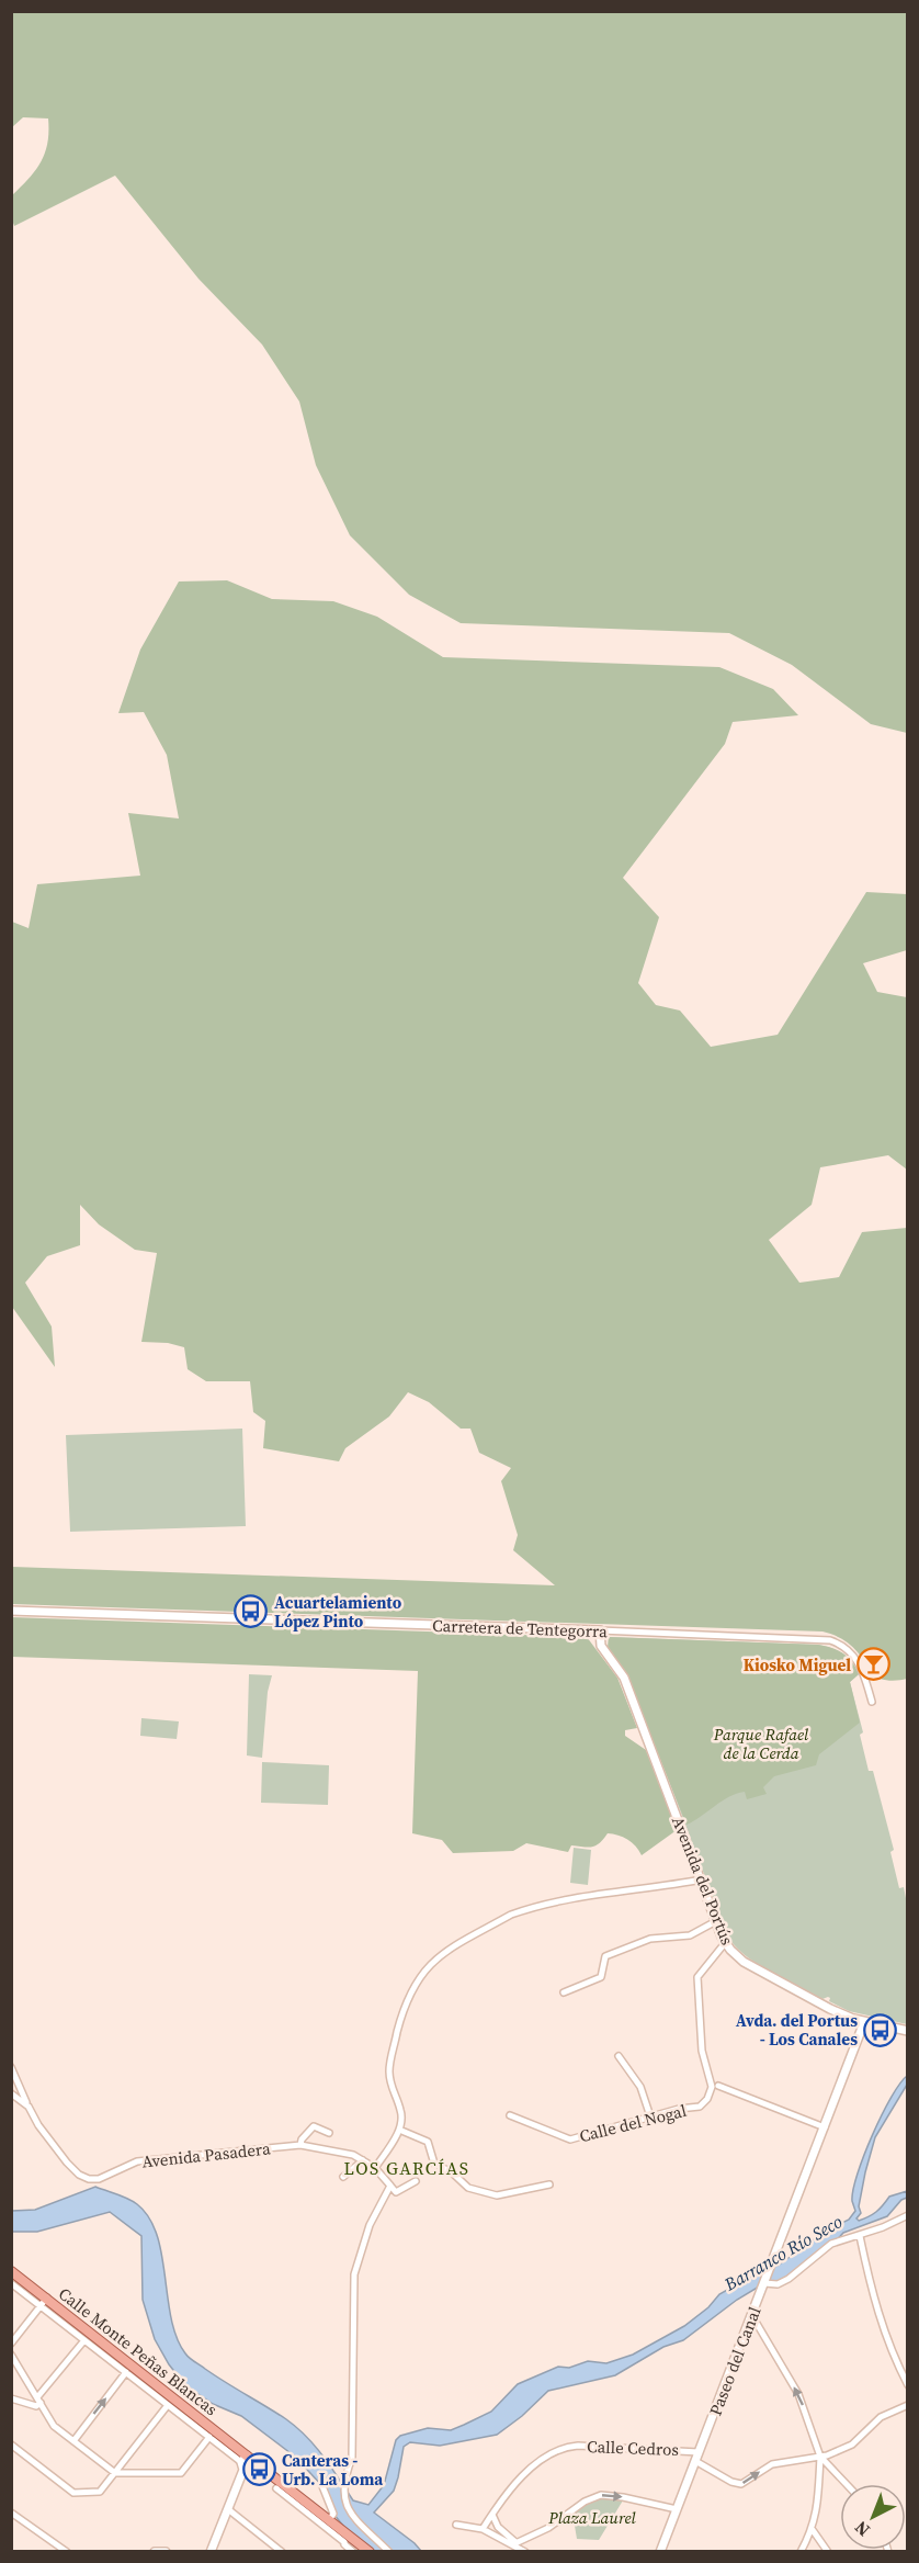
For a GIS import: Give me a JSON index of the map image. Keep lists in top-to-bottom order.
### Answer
{
  "streets": {
    "main road": [
      "Carretera de Tentegorra",
      "Avenida del Portús",
      "Calle Monte Peñas Blancas",
      "Paseo del Canal"
    ],
    "street": ["Calle del Nogal", "Avenida Pasadera", "Calle Cedros"]
  },
  "crossings": [
    ["Carretera de Tentegorra", "Avenida del Portús"],
    ["Avenida del Portús", "Calle del Nogal"],
    ["Avenida del Portús", "Paseo del Canal"],
    ["Paseo del Canal", "Calle Cedros"]
  ],
  "districts": ["LOS GARCÍAS"],
  "water": ["Barranco Río Seco"],
  "parks": ["Parque Rafael de la Cerda", "Plaza Laurel"],
  "places": {
    "bus stop": ["Acuartelamiento López Pinto", "Avda. del Portus - Los Canales", "Canteras - Urb. La Loma"],
    "bar": ["Kiosko Miguel"]
  },
  "north": "bottom left"
}
